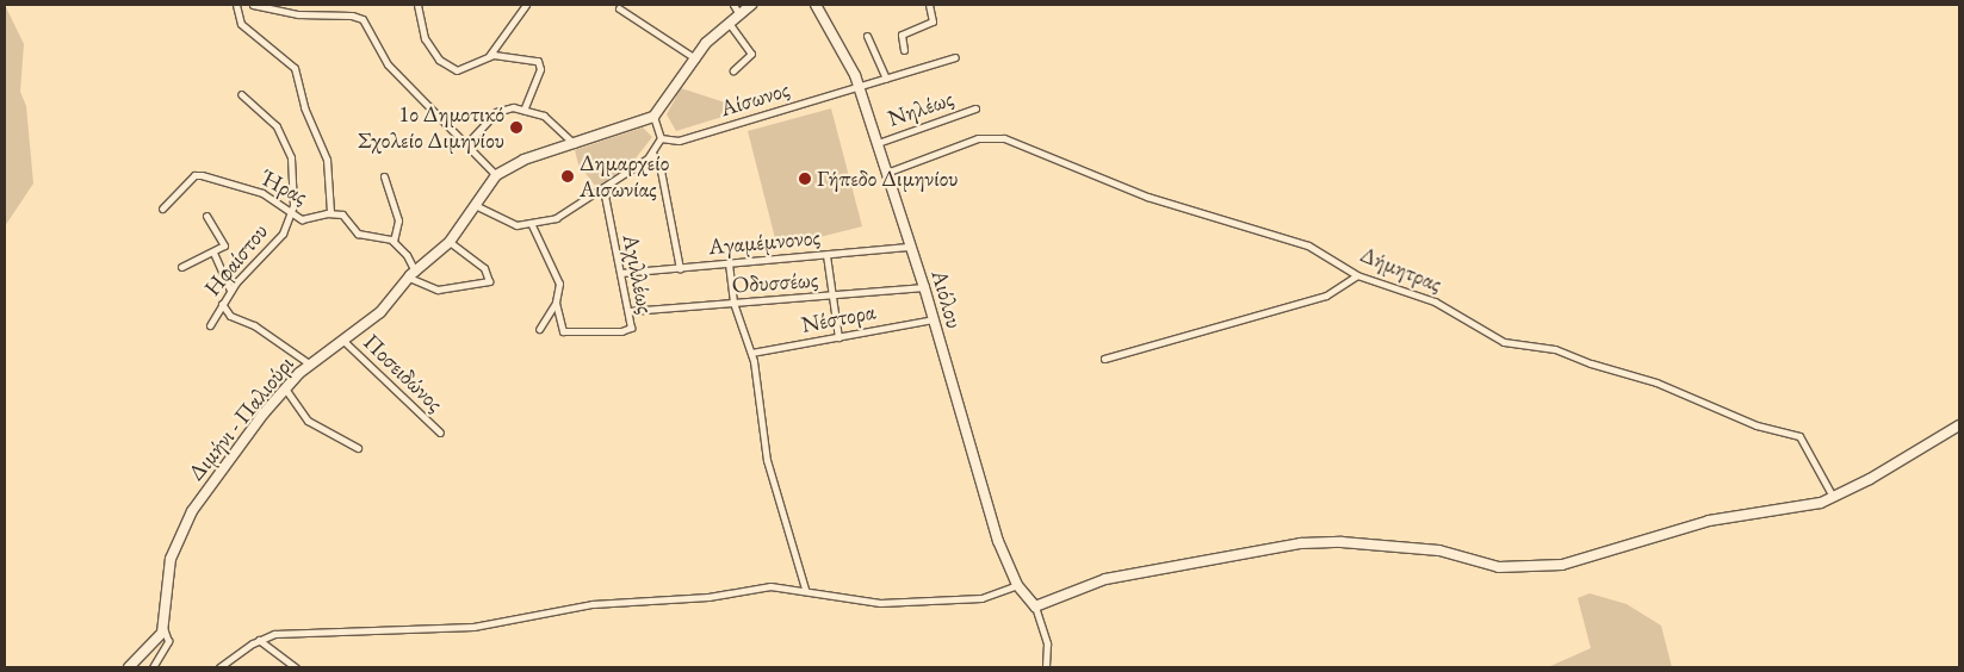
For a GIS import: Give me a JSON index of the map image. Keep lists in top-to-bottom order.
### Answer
{
  "streets": {
    "street": [
      "Αίσωνος",
      "Νηλέως",
      "Ήρας",
      "Αγαμέμνονος",
      "Ηφαίστου",
      "Δήμητρας",
      "Αχιλλέως",
      "Οδυσσέως",
      "Αιόλου",
      "Νέστορα",
      "Ποσειδώνος",
      "Διμήνι - Παλιούρι"
    ]
  },
  "crossings": [
    ["Αίσωνος", "Αιόλου"],
    ["Νηλέως", "Αιόλου"],
    ["Ήρας", "Ηφαίστου"],
    ["Αγαμέμνονος", "Αχιλλέως"],
    ["Αγαμέμνονος", "Αιόλου"],
    ["Δήμητρας", "Αιόλου"],
    ["Αχιλλέως", "Οδυσσέως"],
    ["Οδυσσέως", "Αιόλου"],
    ["Αιόλου", "Νέστορα"],
    ["Ποσειδώνος", "Διμήνι - Παλιούρι"]
  ],
  "places": ["1ο Δημοτικό Σχολείο Διμηνίου", "Δημαρχείο Αισωνίας", "Γήπεδο Διμηνίου"]
}
